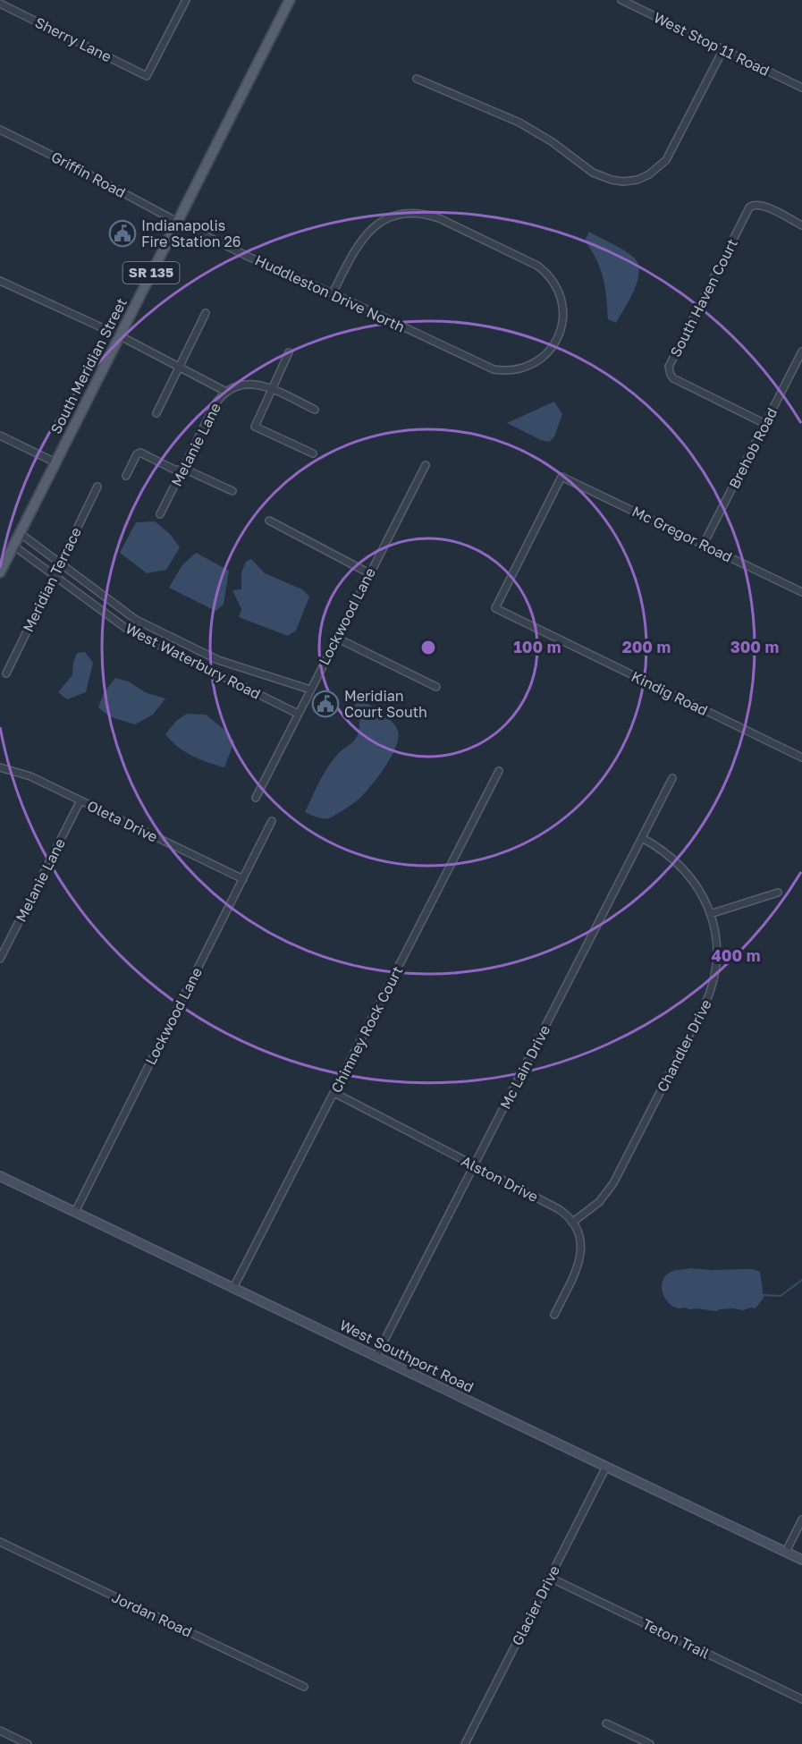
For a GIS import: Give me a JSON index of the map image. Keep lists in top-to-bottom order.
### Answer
{
  "streets": {
    "main road": ["SR 135", "South Meridian Street", "West Southport Road"],
    "street": [
      "Sherry Lane",
      "West Stop 11 Road",
      "Griffin Road",
      "Huddleston Drive North",
      "South Haven Court",
      "Melanie Lane",
      "Brehob Road",
      "Mc Gregor Road",
      "Meridian Terrace",
      "Lockwood Lane",
      "West Waterbury Road",
      "Kindig Road",
      "Oleta Drive",
      "Chimney Rock Court",
      "Chandler Drive",
      "Mc Lain Drive",
      "Alston Drive",
      "Glacier Drive",
      "Jordan Road",
      "Teton Trail"
    ]
  },
  "crossings": [
    ["Griffin Road", "Huddleston Drive North"],
    ["Griffin Road", "South Meridian Street"],
    ["Huddleston Drive North", "South Meridian Street"],
    ["South Haven Court", "Brehob Road"],
    ["South Meridian Street", "West Waterbury Road"],
    ["Melanie Lane", "Oleta Drive"],
    ["Brehob Road", "Mc Gregor Road"],
    ["Mc Gregor Road", "Kindig Road"],
    ["Meridian Terrace", "West Waterbury Road"],
    ["Lockwood Lane", "West Waterbury Road"],
    ["Lockwood Lane", "Oleta Drive"],
    ["Lockwood Lane", "West Southport Road"],
    ["Chimney Rock Court", "Alston Drive"],
    ["Chimney Rock Court", "West Southport Road"],
    ["Chandler Drive", "Mc Lain Drive"],
    ["Chandler Drive", "Alston Drive"],
    ["Mc Lain Drive", "Alston Drive"],
    ["Mc Lain Drive", "West Southport Road"],
    ["West Southport Road", "Glacier Drive"],
    ["Glacier Drive", "Teton Trail"]
  ],
  "places": {
    "public building": ["Indianapolis Fire Station 26", "Meridian Court South"]
  },
  "rings": [
    "100 m",
    "200 m",
    "300 m",
    "400 m"
  ]
}
